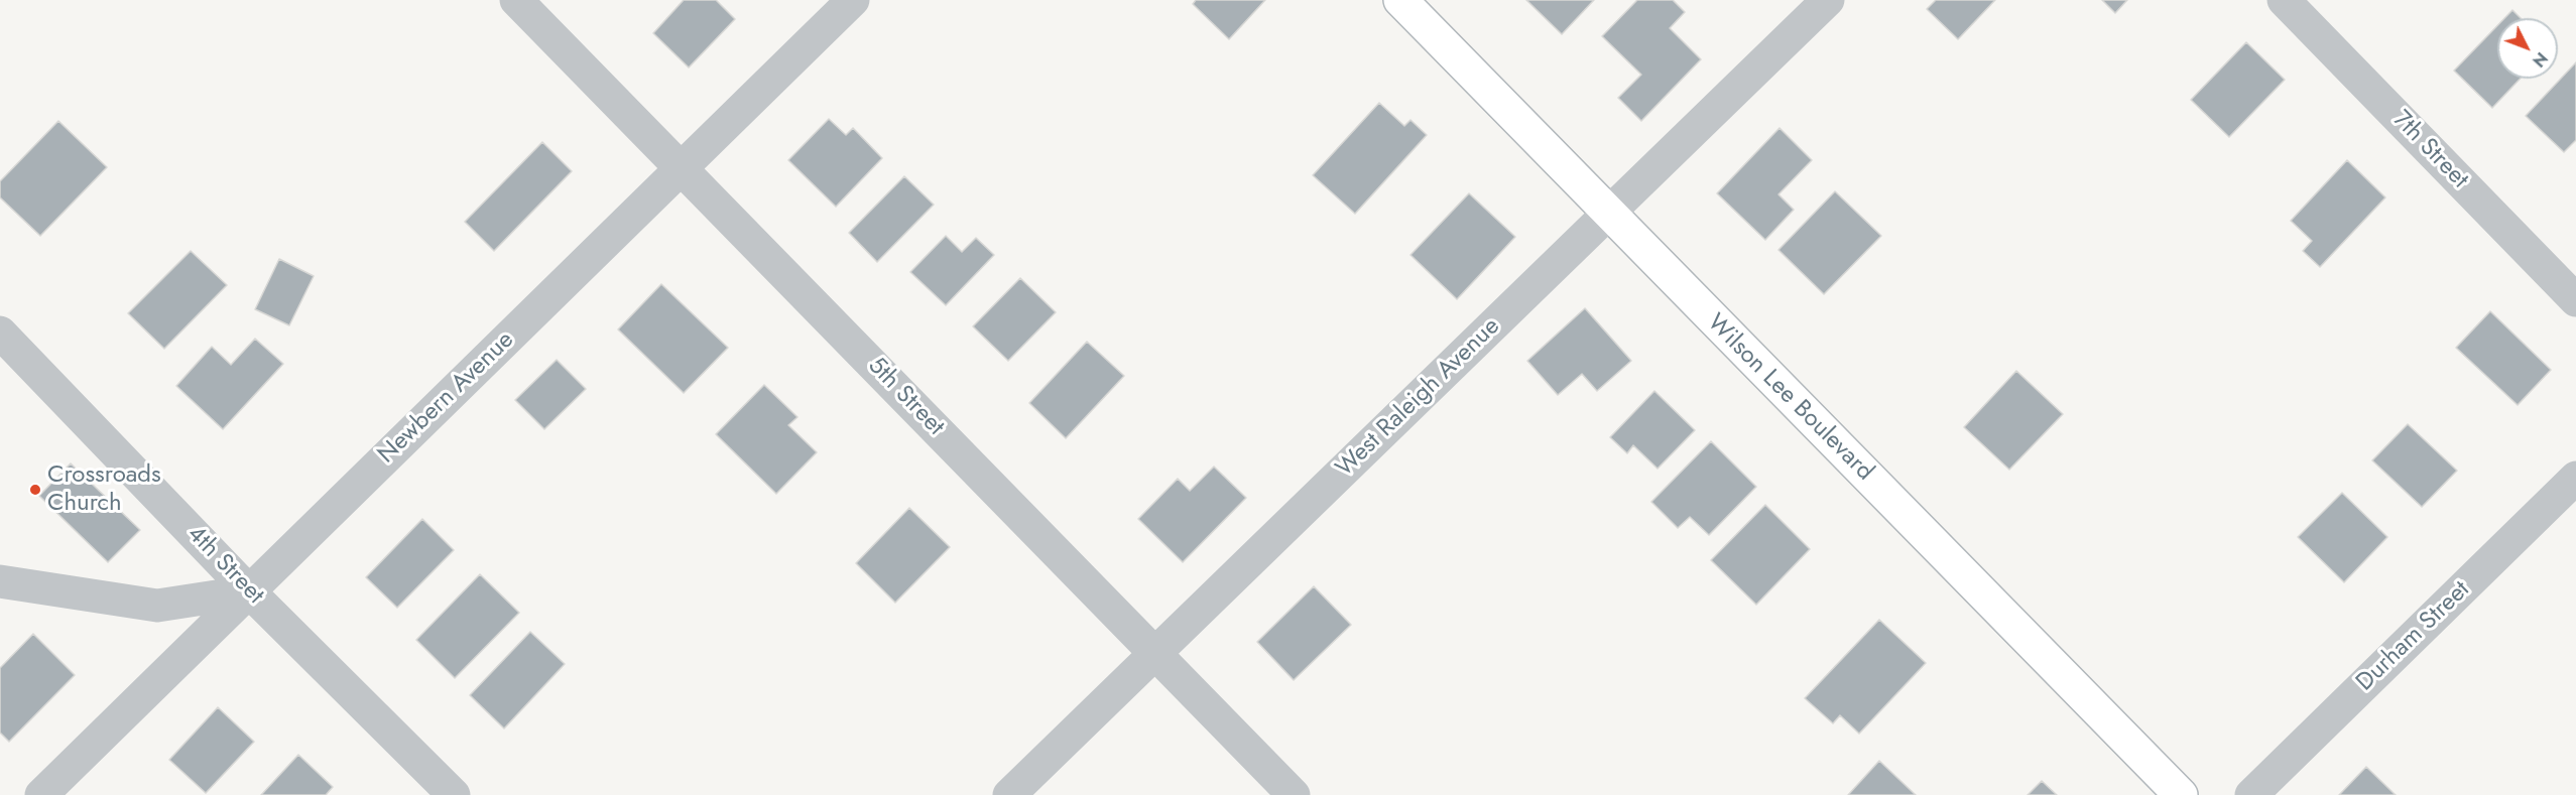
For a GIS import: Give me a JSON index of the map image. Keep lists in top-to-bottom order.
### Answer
{
  "streets": {
    "street": [
      "7th Street",
      "5th Street",
      "Newbern Avenue",
      "West Raleigh Avenue",
      "Wilson Lee Boulevard",
      "4th Street",
      "Durham Street"
    ]
  },
  "crossings": [
    ["5th Street", "Newbern Avenue"],
    ["5th Street", "West Raleigh Avenue"],
    ["Newbern Avenue", "4th Street"],
    ["West Raleigh Avenue", "Wilson Lee Boulevard"]
  ],
  "places": ["Crossroads Church"],
  "north": "bottom right"
}
